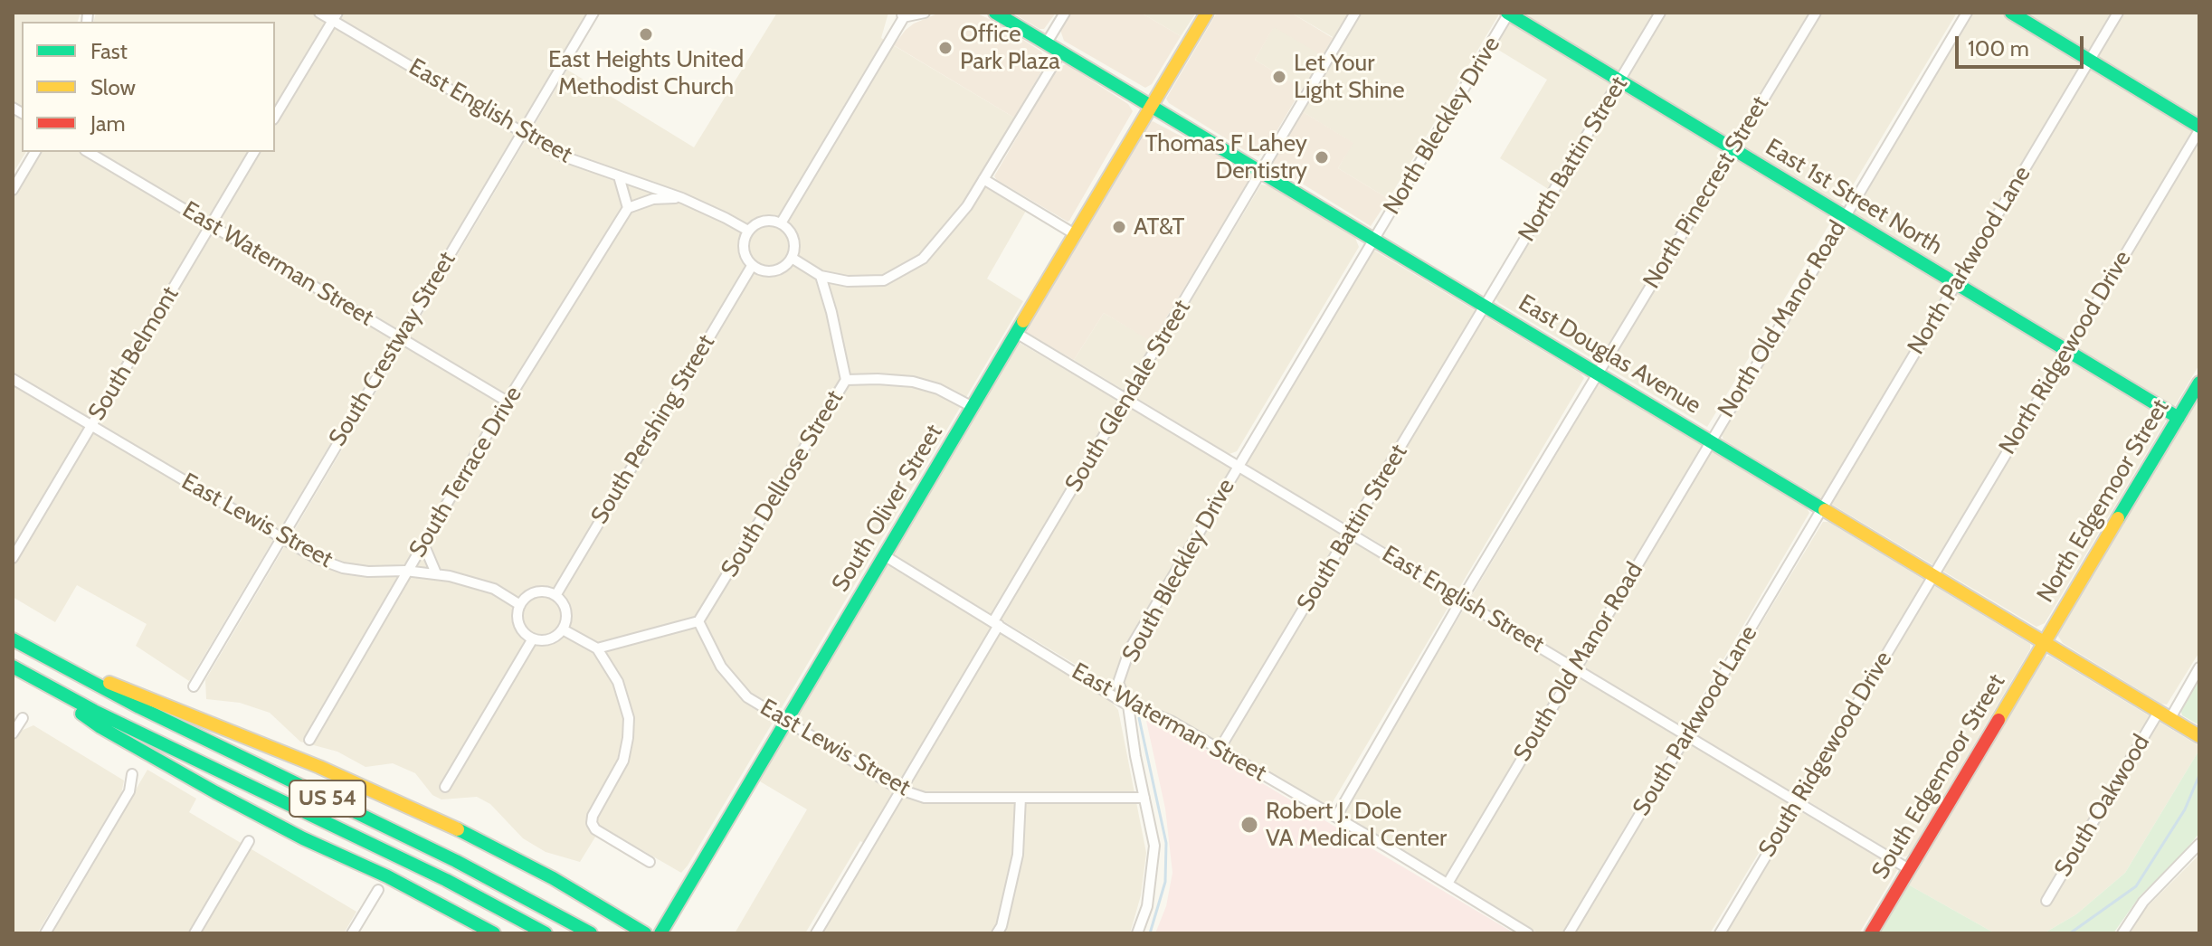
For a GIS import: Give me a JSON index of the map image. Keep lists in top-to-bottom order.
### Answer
{
  "streets": {
    "main road": [
      "East 1st Street North",
      "East Douglas Avenue",
      "North Edgemoor Street",
      "South Oliver Street",
      "South Edgemoor Street",
      "US 54"
    ],
    "street": [
      "East English Street",
      "North Bleckley Drive",
      "North Battin Street",
      "North Pinecrest Street",
      "North Parkwood Lane",
      "East Waterman Street",
      "North Old Manor Road",
      "South Crestway Street",
      "North Ridgewood Drive",
      "South Belmont",
      "South Glendale Street",
      "South Pershing Street",
      "South Terrace Drive",
      "South Dellrose Street",
      "East Lewis Street",
      "South Battin Street",
      "South Bleckley Drive",
      "South Old Manor Road",
      "South Parkwood Lane",
      "South Ridgewood Drive",
      "South Oakwood"
    ]
  },
  "crossings": [
    ["East English Street", "North Pinecrest Street"],
    ["East English Street", "South Crestway Street"],
    ["East English Street", "South Glendale Street"],
    ["East English Street", "South Pershing Street"],
    ["East English Street", "South Oliver Street"],
    ["East English Street", "South Battin Street"],
    ["East English Street", "South Bleckley Drive"],
    ["East English Street", "South Old Manor Road"],
    ["East English Street", "South Parkwood Lane"],
    ["East English Street", "South Ridgewood Drive"],
    ["East English Street", "South Edgemoor Street"],
    ["North Bleckley Drive", "East 1st Street North"],
    ["North Bleckley Drive", "East Douglas Avenue"],
    ["North Bleckley Drive", "South Bleckley Drive"],
    ["North Battin Street", "East 1st Street North"],
    ["North Battin Street", "East Douglas Avenue"],
    ["North Battin Street", "South Battin Street"],
    ["North Pinecrest Street", "East 1st Street North"],
    ["North Pinecrest Street", "East Waterman Street"],
    ["North Pinecrest Street", "East Douglas Avenue"],
    ["East 1st Street North", "North Parkwood Lane"],
    ["East 1st Street North", "North Old Manor Road"],
    ["East 1st Street North", "North Ridgewood Drive"],
    ["East 1st Street North", "North Edgemoor Street"],
    ["North Parkwood Lane", "East Douglas Avenue"],
    ["North Parkwood Lane", "South Parkwood Lane"],
    ["East Waterman Street", "South Crestway Street"],
    ["East Waterman Street", "South Belmont"],
    ["East Waterman Street", "South Glendale Street"],
    ["East Waterman Street", "South Terrace Drive"],
    ["East Waterman Street", "South Oliver Street"],
    ["East Waterman Street", "South Battin Street"],
    ["East Waterman Street", "South Bleckley Drive"],
    ["East Waterman Street", "South Old Manor Road"],
    ["North Old Manor Road", "East Douglas Avenue"],
    ["North Old Manor Road", "South Old Manor Road"],
    ["South Crestway Street", "East Lewis Street"],
    ["North Ridgewood Drive", "East Douglas Avenue"],
    ["North Ridgewood Drive", "South Ridgewood Drive"],
    ["South Belmont", "East Lewis Street"],
    ["East Douglas Avenue", "South Glendale Street"],
    ["East Douglas Avenue", "North Edgemoor Street"],
    ["East Douglas Avenue", "South Oliver Street"],
    ["East Douglas Avenue", "South Battin Street"],
    ["East Douglas Avenue", "South Bleckley Drive"],
    ["East Douglas Avenue", "South Old Manor Road"],
    ["East Douglas Avenue", "South Parkwood Lane"],
    ["East Douglas Avenue", "South Ridgewood Drive"],
    ["East Douglas Avenue", "South Edgemoor Street"],
    ["East Douglas Avenue", "South Oakwood"],
    ["South Glendale Street", "East Lewis Street"],
    ["South Pershing Street", "East Lewis Street"],
    ["South Terrace Drive", "East Lewis Street"],
    ["South Dellrose Street", "East Lewis Street"],
    ["North Edgemoor Street", "South Edgemoor Street"],
    ["South Oliver Street", "East Lewis Street"],
    ["East Lewis Street", "South Bleckley Drive"]
  ],
  "places": [
    "East Heights United Methodist Church",
    "Office Park Plaza",
    "Let Your Light Shine",
    "Thomas F Lahey Dentistry",
    "AT&T",
    "Robert J. Dole VA Medical Center"
  ],
  "legend": ["Fast", "Slow", "Jam"],
  "scale_bar": "100 m"
}
